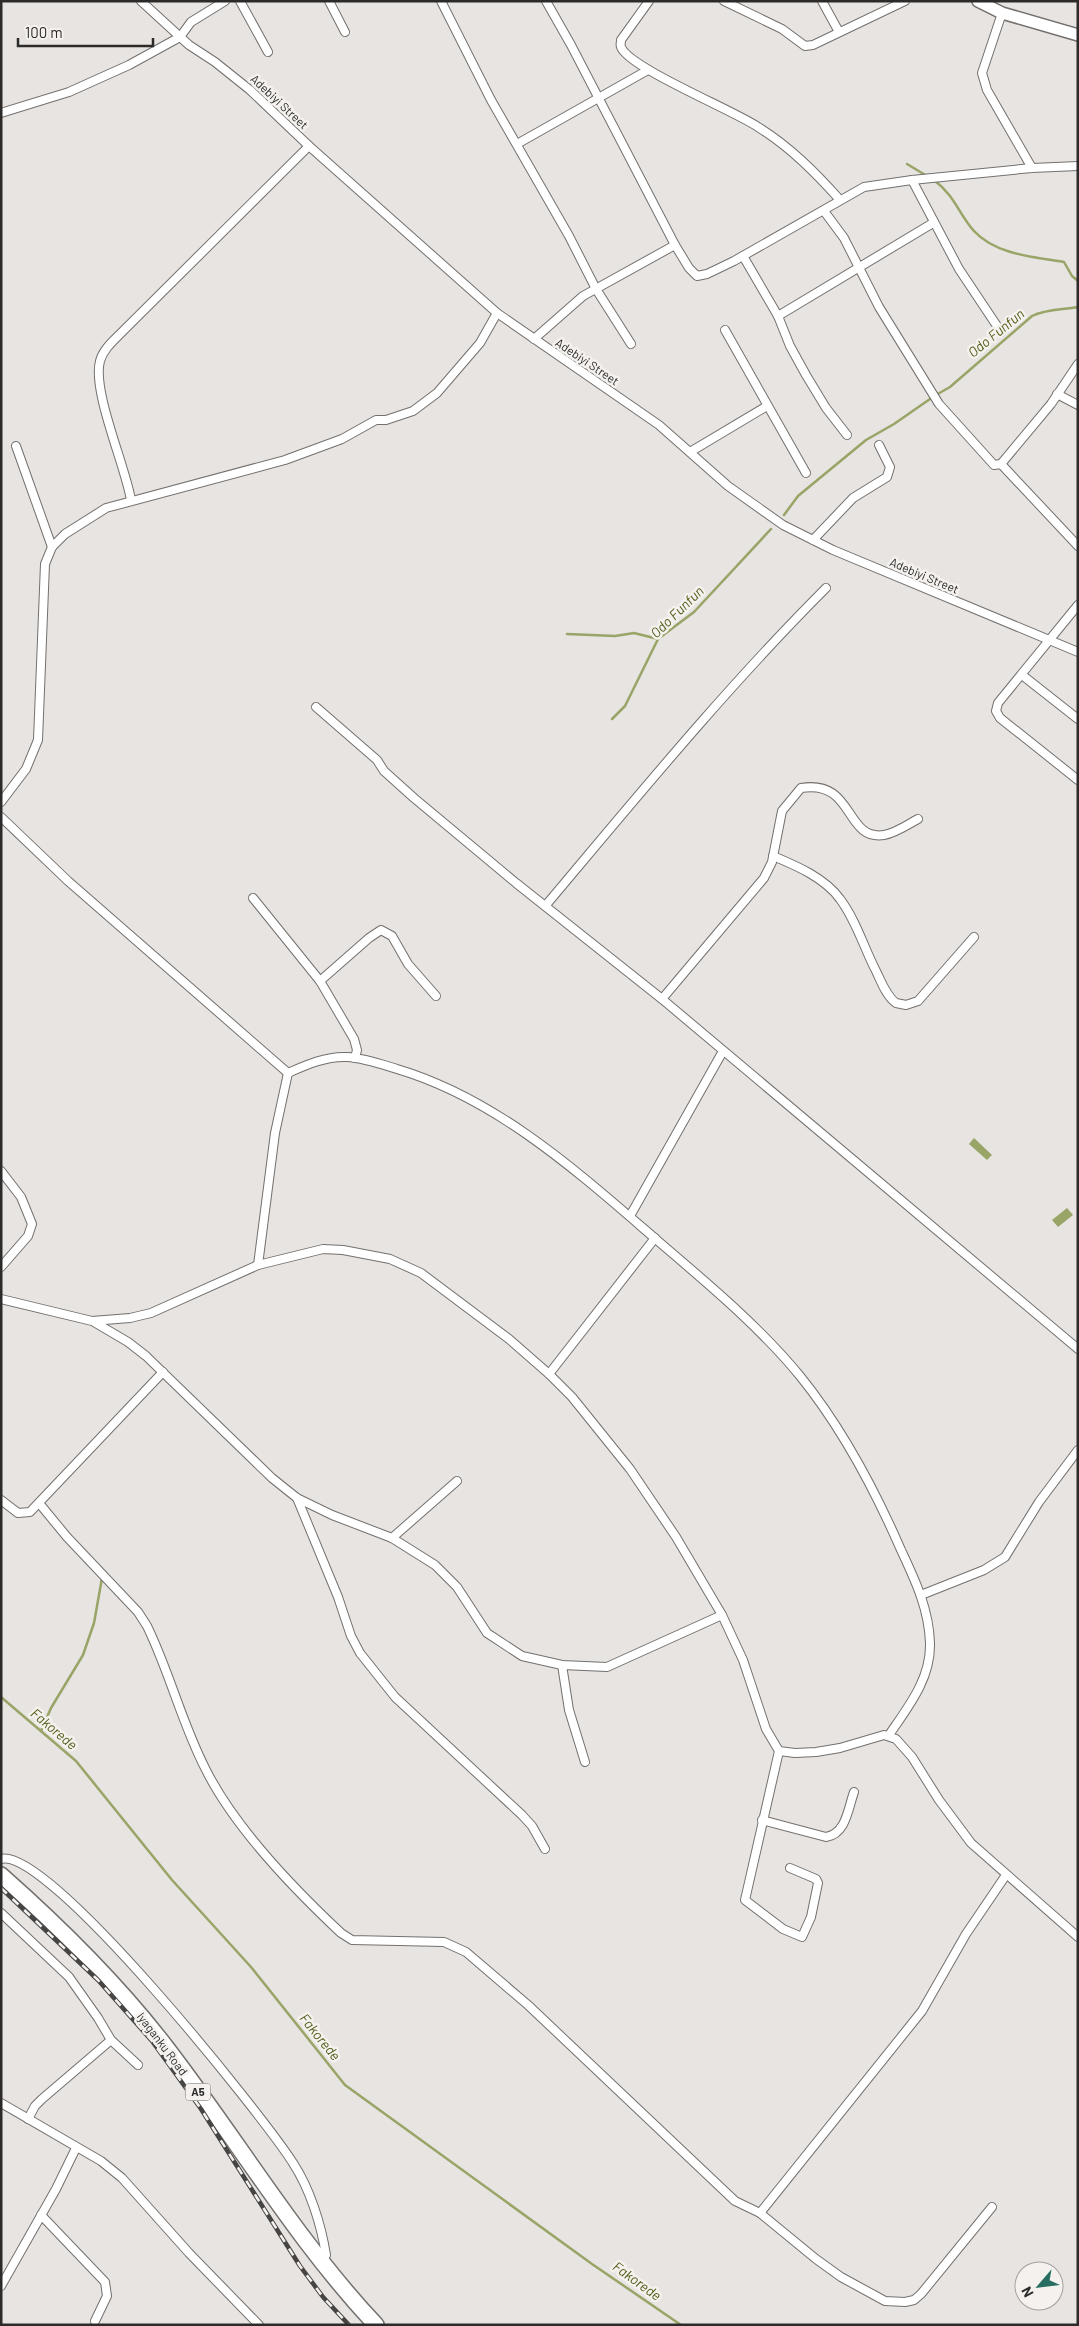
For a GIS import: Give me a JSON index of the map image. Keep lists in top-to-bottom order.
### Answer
{
  "streets": {
    "highway": ["Iyaganku Road", "A5"],
    "street": ["Adebiyi Street"]
  },
  "water": ["Odo Funfun", "Fakorede"],
  "scale_bar": "100 m",
  "north": "bottom left"
}
